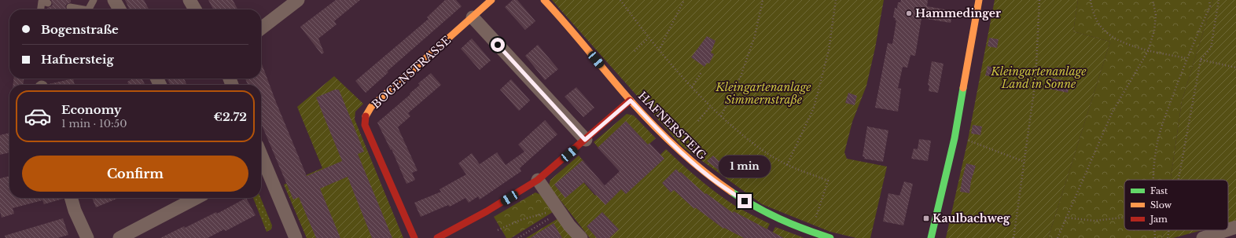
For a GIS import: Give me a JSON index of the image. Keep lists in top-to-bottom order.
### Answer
{
  "streets": {
    "street": ["BOGENSTRASSE", "HAFNERSTEIG"]
  },
  "parks": ["Kleingartenanlage Land in Sonne", "Kleingartenanlage Simmernstraße"],
  "places": {
    "other": ["Hammedinger"],
    "transit": ["Kaulbachweg"]
  },
  "legend": ["Fast", "Slow", "Jam"],
  "page": {
    "banner": ["Bogenstraße", "Hafnersteig"],
    "list": [
      {
        "name": "Economy",
        "note": "1 min · 10:50",
        "value": "€2.72"
      }
    ],
    "buttons": "Confirm",
    "bubble": "1 min"
  }
}
